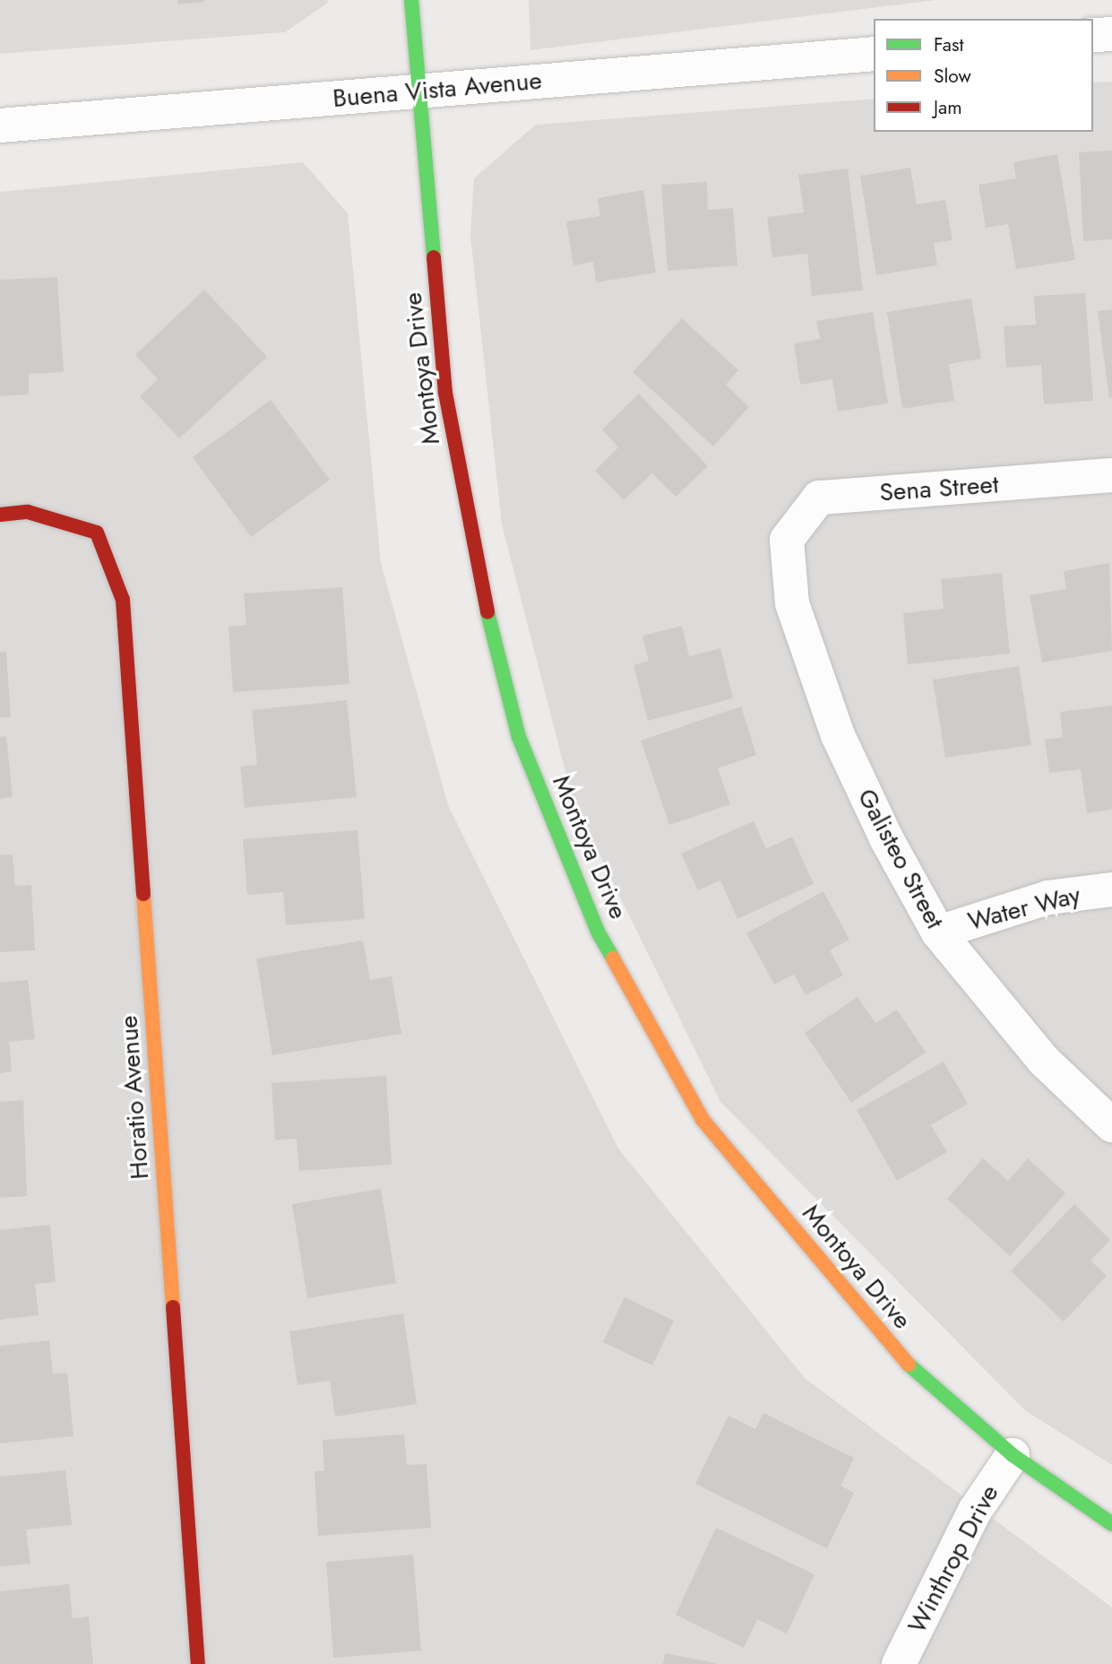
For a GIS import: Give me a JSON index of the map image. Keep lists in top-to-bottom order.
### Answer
{
  "streets": {
    "street": [
      "Buena Vista Avenue",
      "Montoya Drive",
      "Sena Street",
      "Galisteo Street",
      "Water Way",
      "Horatio Avenue",
      "Winthrop Drive"
    ]
  },
  "crossings": [
    ["Buena Vista Avenue", "Montoya Drive"],
    ["Montoya Drive", "Winthrop Drive"],
    ["Sena Street", "Galisteo Street"],
    ["Galisteo Street", "Water Way"]
  ],
  "legend": ["Fast", "Slow", "Jam"]
}
